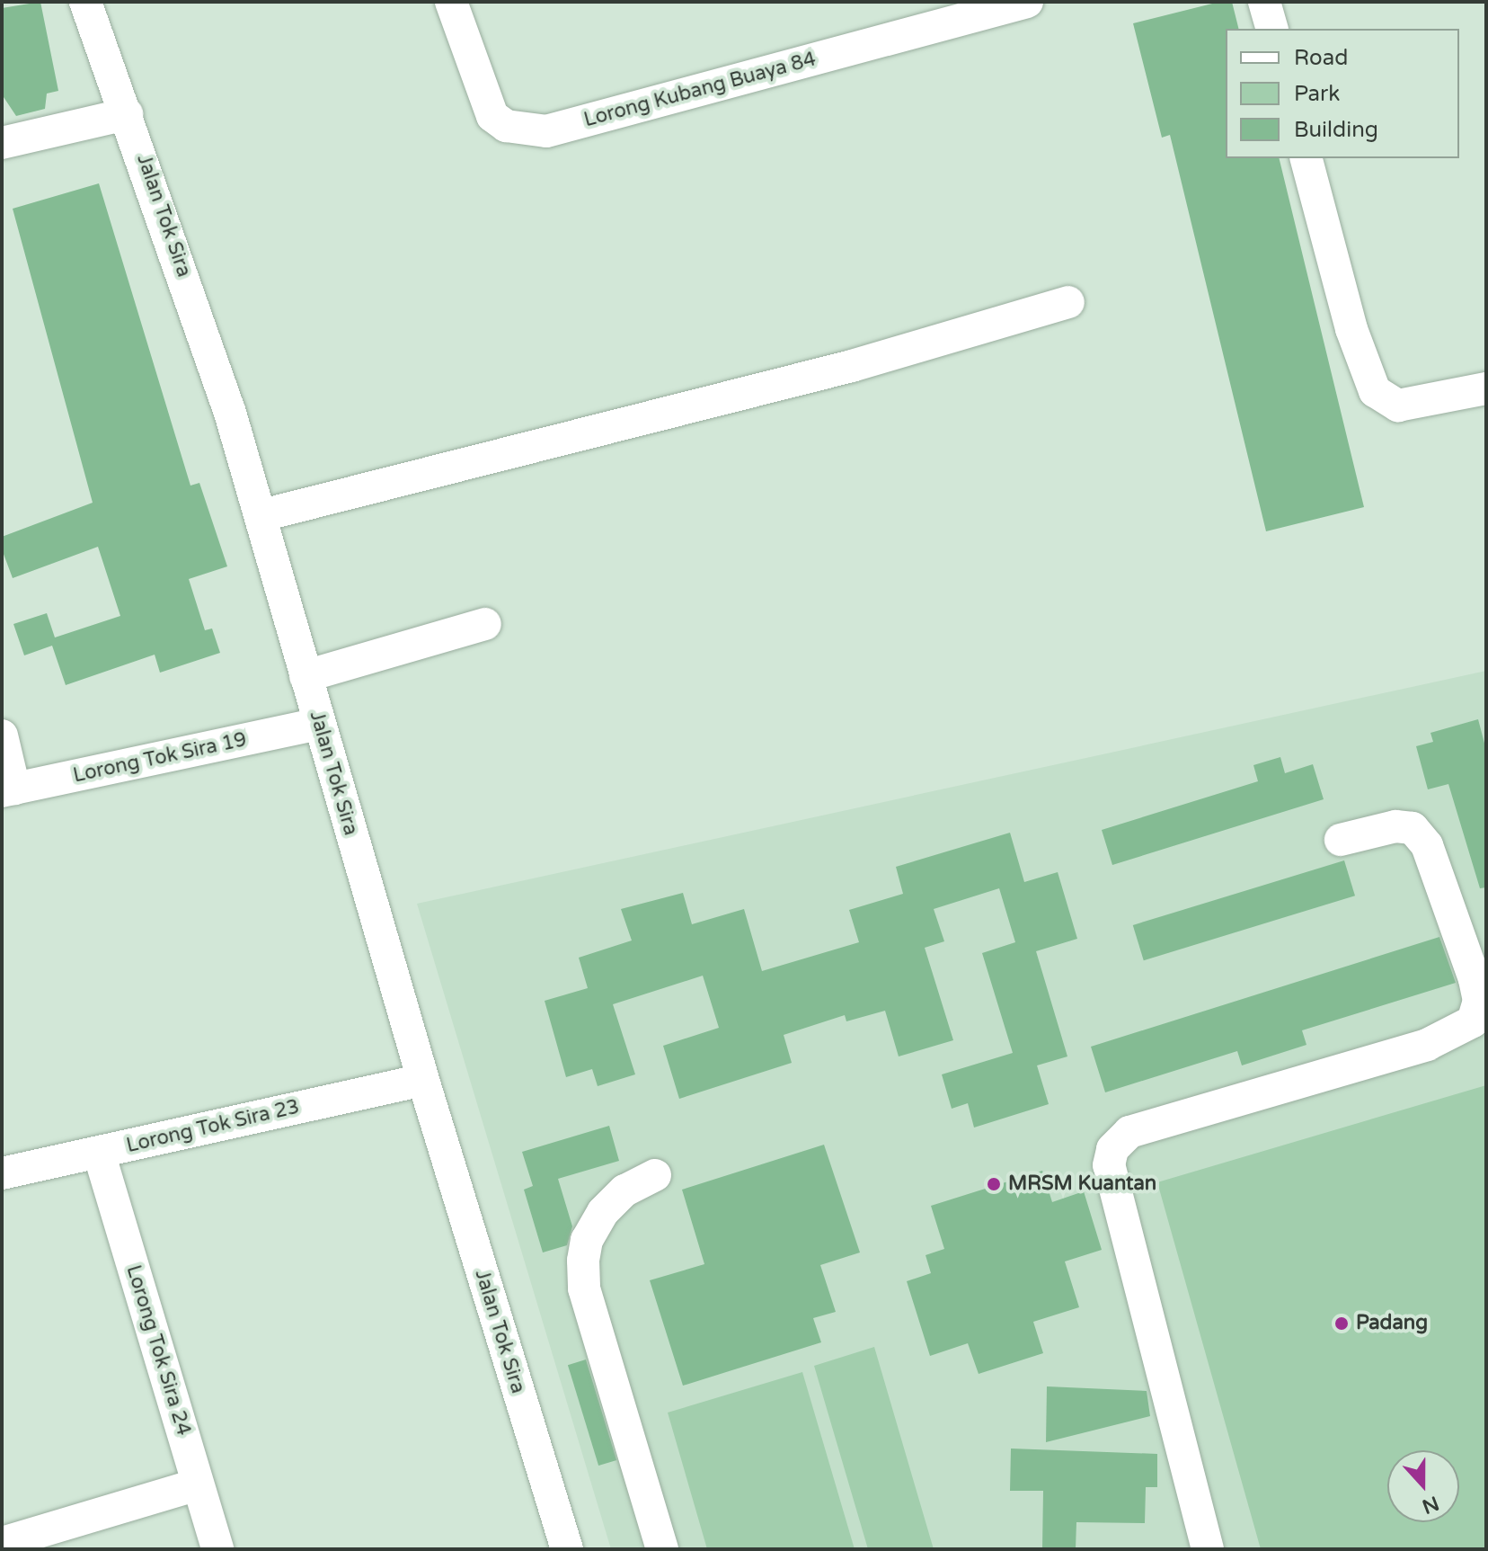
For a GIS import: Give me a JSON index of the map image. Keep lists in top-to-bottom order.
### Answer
{
  "streets": {
    "street": [
      "Lorong Kubang Buaya 84",
      "Jalan Tok Sira",
      "Lorong Tok Sira 19",
      "Lorong Tok Sira 23",
      "Lorong Tok Sira 24"
    ]
  },
  "crossings": [
    ["Jalan Tok Sira", "Lorong Tok Sira 19"],
    ["Jalan Tok Sira", "Lorong Tok Sira 23"],
    ["Lorong Tok Sira 23", "Lorong Tok Sira 24"]
  ],
  "places": ["MRSM Kuantan", "Padang"],
  "legend": ["Road", "Park", "Building"],
  "north": "bottom"
}
